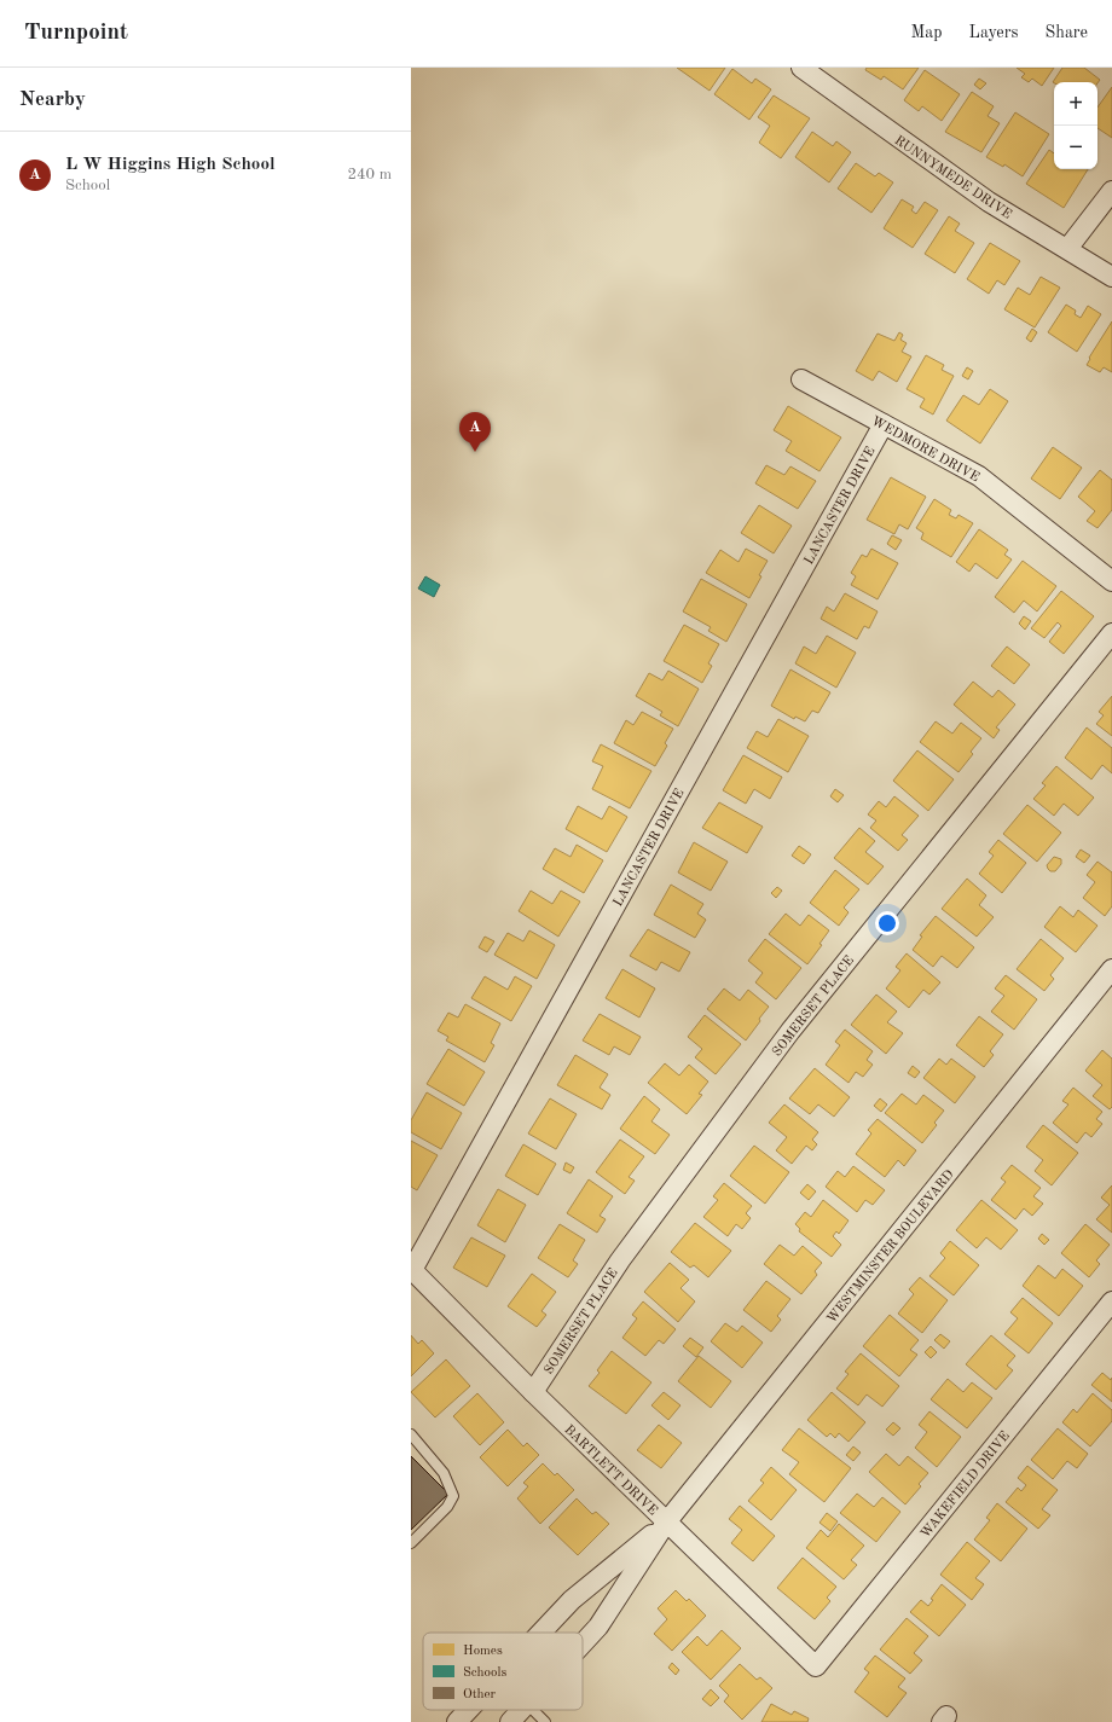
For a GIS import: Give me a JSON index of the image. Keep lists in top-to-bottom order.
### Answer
{
  "streets": {
    "street": [
      "RUNNYMEDE DRIVE",
      "WEDMORE DRIVE",
      "LANCASTER DRIVE",
      "SOMERSET PLACE",
      "WESTMINSTER BOULEVARD",
      "BARTLETT DRIVE",
      "WAKEFIELD DRIVE"
    ]
  },
  "crossings": [
    ["WEDMORE DRIVE", "LANCASTER DRIVE"],
    ["LANCASTER DRIVE", "BARTLETT DRIVE"],
    ["SOMERSET PLACE", "BARTLETT DRIVE"],
    ["WESTMINSTER BOULEVARD", "BARTLETT DRIVE"],
    ["BARTLETT DRIVE", "WAKEFIELD DRIVE"]
  ],
  "legend": ["Homes", "Schools", "Other"],
  "page": {
    "header": "Turnpoint",
    "nav": ["Map", "Layers", "Share"],
    "heading": "Nearby",
    "map_buttons": ["+", "−"],
    "list": [
      {
        "mark": "A",
        "name": "L W Higgins High School",
        "note": "School",
        "value": "240 m"
      }
    ],
    "pins": "A"
  }
}
